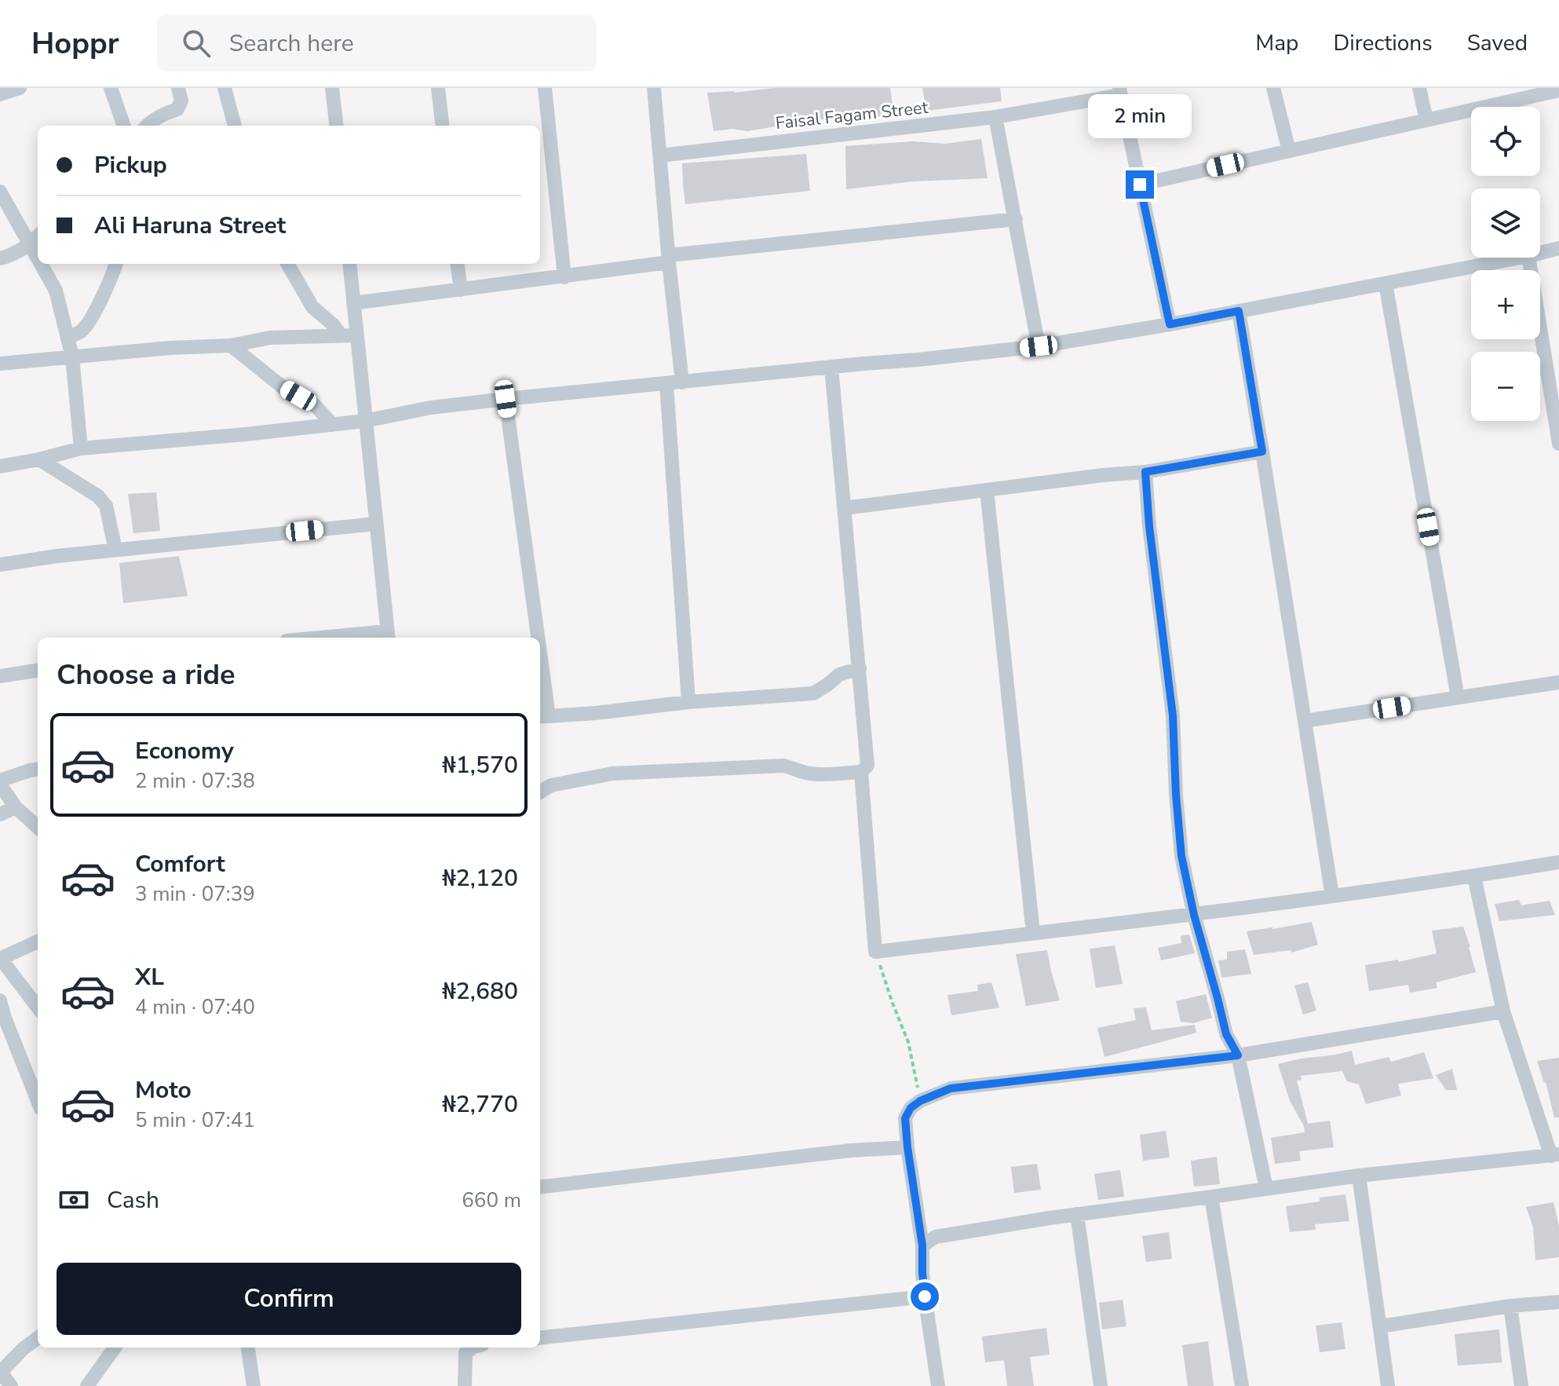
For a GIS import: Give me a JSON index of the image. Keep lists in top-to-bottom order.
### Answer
{
  "streets": {
    "street": ["Faisal Fagam Street"]
  },
  "page": {
    "header": "Hoppr",
    "search": "Search here",
    "nav": ["Map", "Directions", "Saved"],
    "bubble": "2 min",
    "map_buttons": ["+", "−"],
    "banner": ["Pickup", "Ali Haruna Street"],
    "heading": "Choose a ride",
    "list": [
      {
        "name": "Economy",
        "note": "2 min · 07:38",
        "value": "₦1,570"
      },
      {
        "name": "Comfort",
        "note": "3 min · 07:39",
        "value": "₦2,120"
      },
      {
        "name": "XL",
        "note": "4 min · 07:40",
        "value": "₦2,680"
      },
      {
        "name": "Moto",
        "note": "5 min · 07:41",
        "value": "₦2,770"
      }
    ],
    "pay": ["Cash", "660 m"],
    "buttons": "Confirm"
  }
}
